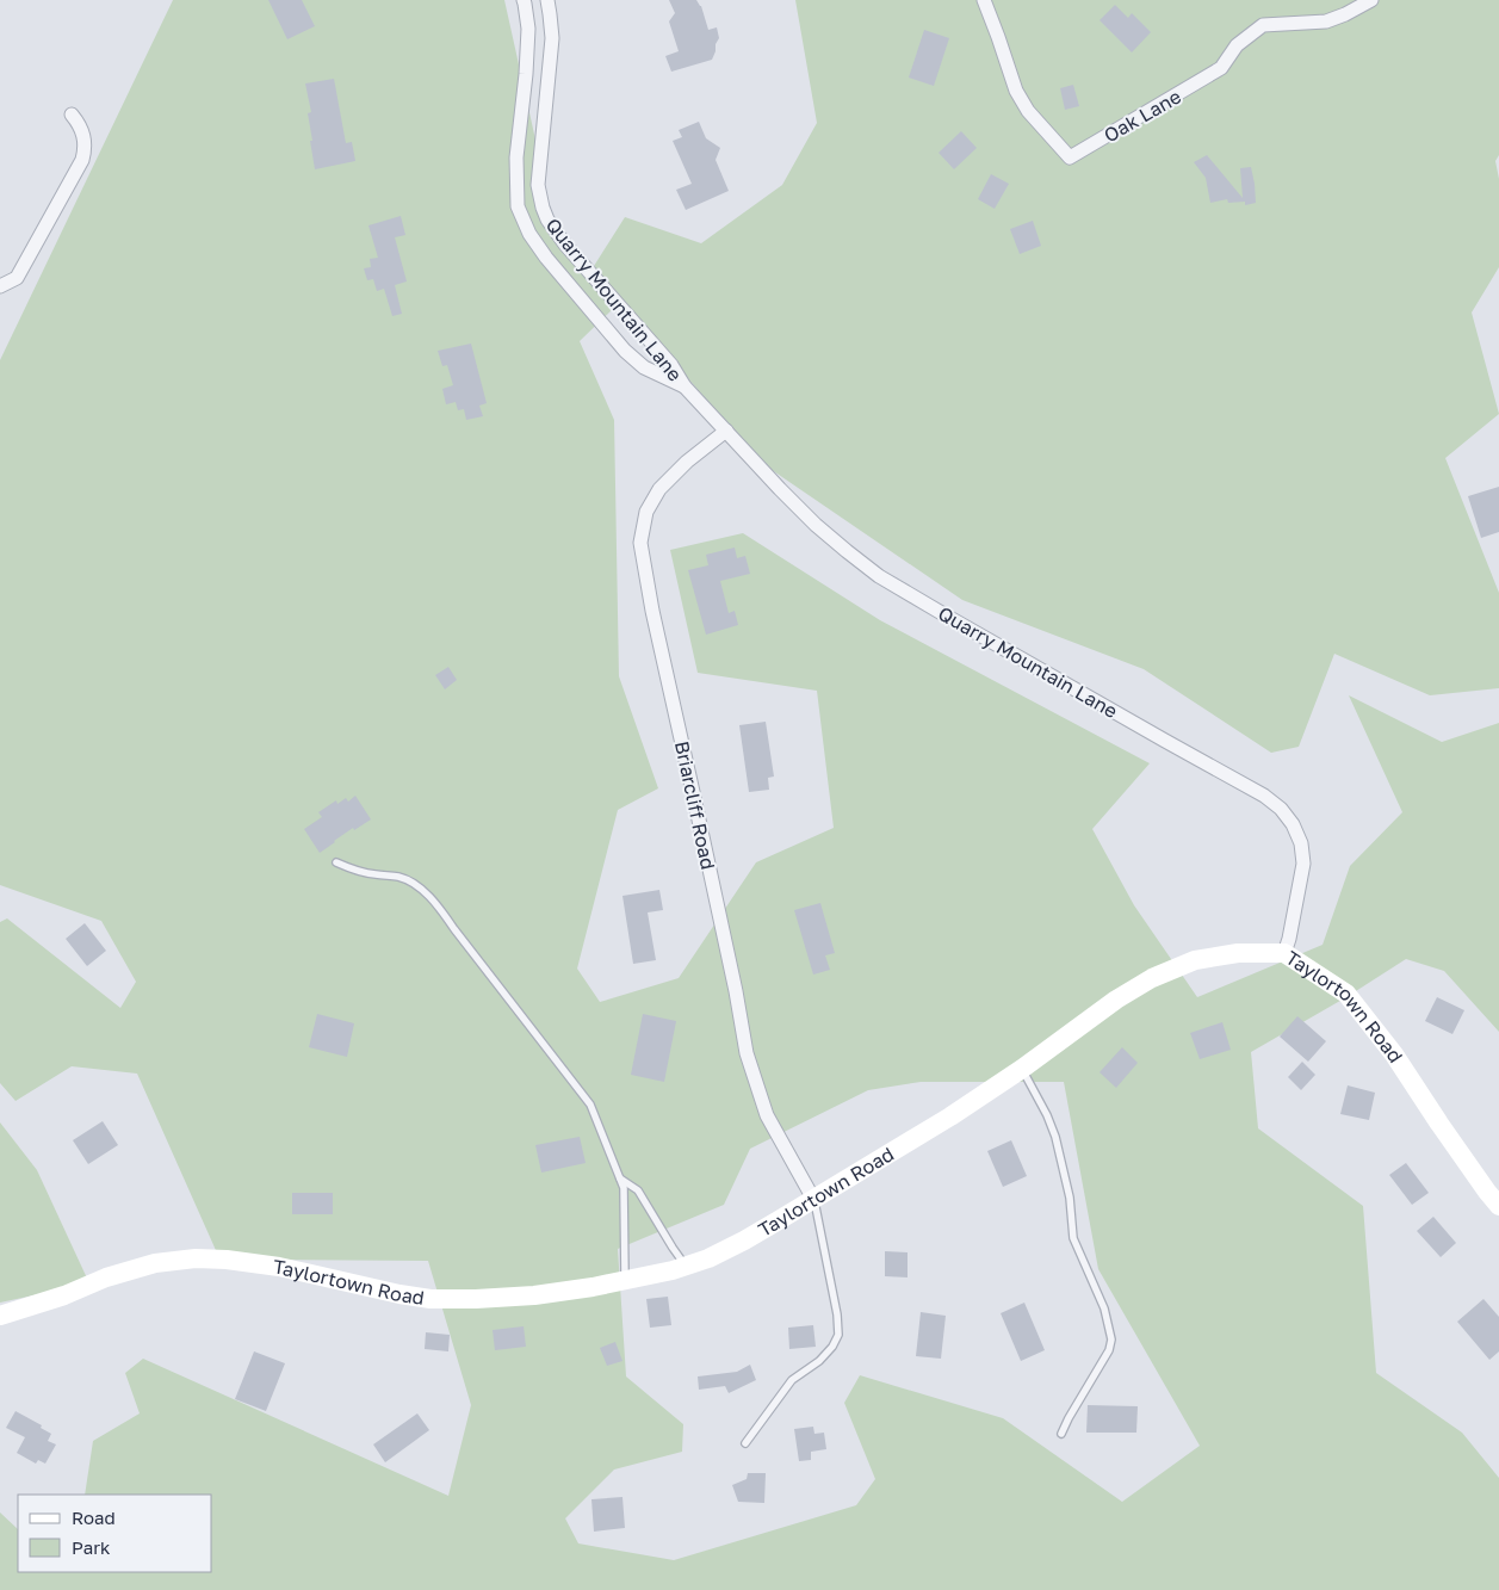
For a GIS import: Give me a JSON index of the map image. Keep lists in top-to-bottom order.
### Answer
{
  "streets": {
    "street": [
      "Oak Lane",
      "Quarry Mountain Lane",
      "Briarcliff Road",
      "Taylortown Road"
    ]
  },
  "crossings": [
    ["Quarry Mountain Lane", "Briarcliff Road"],
    ["Quarry Mountain Lane", "Taylortown Road"],
    ["Briarcliff Road", "Taylortown Road"]
  ],
  "legend": ["Road", "Park"]
}
